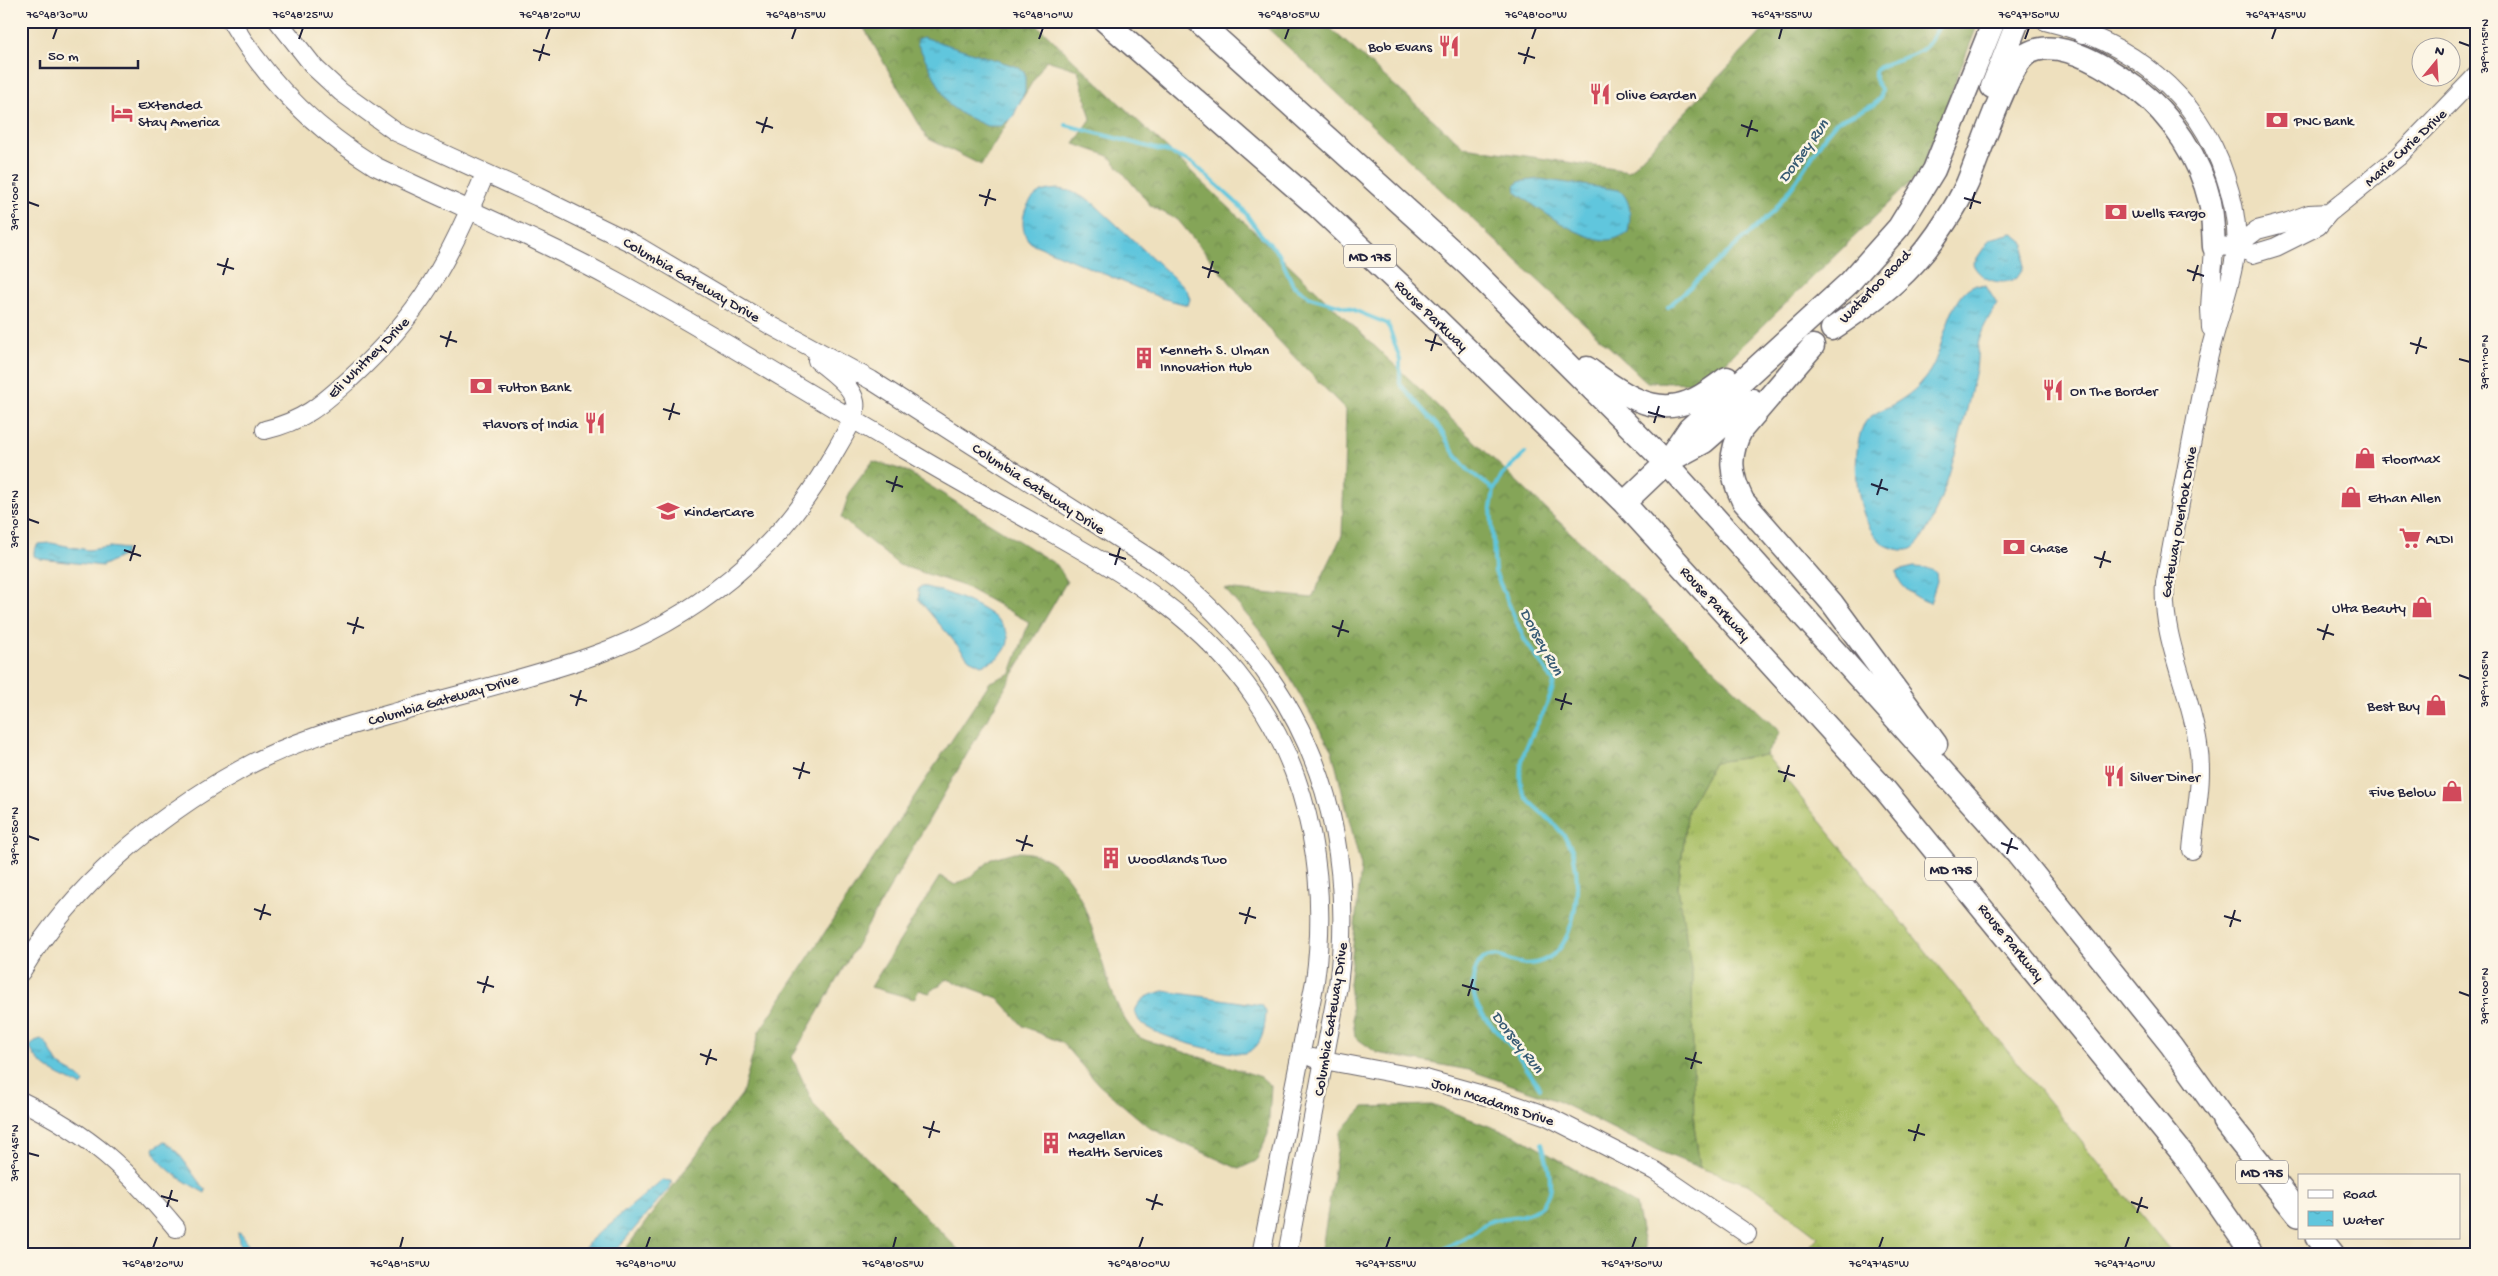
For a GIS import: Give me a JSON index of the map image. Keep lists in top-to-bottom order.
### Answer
{
  "streets": {
    "main road": ["MD 175", "Waterloo Road", "Rouse Parkway"],
    "street": [
      "Marie Curie Drive",
      "Columbia Gateway Drive",
      "Eli Whitney Drive",
      "Gateway Overlook Drive",
      "John Mcadams Drive"
    ]
  },
  "crossings": [
    ["Marie Curie Drive", "Gateway Overlook Drive"],
    ["MD 175", "Waterloo Road"],
    ["Columbia Gateway Drive", "Eli Whitney Drive"],
    ["Columbia Gateway Drive", "John Mcadams Drive"],
    ["Waterloo Road", "Rouse Parkway"]
  ],
  "water": ["Dorsey Run"],
  "places": {
    "restaurant": [
      "Bob Evans",
      "Olive Garden",
      "On The Border",
      "Flavors of India",
      "Silver Diner"
    ],
    "hotel": ["Extended Stay America"],
    "bank": [
      "PNC Bank",
      "Wells Fargo",
      "Fulton Bank",
      "Chase"
    ],
    "building": ["Kenneth S. Ulman Innovation Hub", "Woodlands Two", "Magellan Health Services"],
    "shop": [
      "FloorMax",
      "Ethan Allen",
      "Ulta Beauty",
      "Best Buy",
      "Five Below"
    ],
    "school or university": ["KinderCare"],
    "supermarket": ["ALDI"]
  },
  "legend": ["Road", "Water"],
  "scale_bar": "50 m",
  "north": "top",
  "coordinates": [
    "76°48'30\"W",
    "76°48'25\"W",
    "76°48'20\"W",
    "76°48'15\"W",
    "76°48'10\"W",
    "76°48'05\"W",
    "76°48'00\"W",
    "76°47'55\"W",
    "76°47'50\"W",
    "76°47'45\"W",
    "39°11'15\"N",
    "39°11'00\"N",
    "39°11'10\"N",
    "39°10'55\"N",
    "39°11'05\"N",
    "39°10'50\"N",
    "39°10'45\"N",
    "76°47'40\"W"
  ]
}
